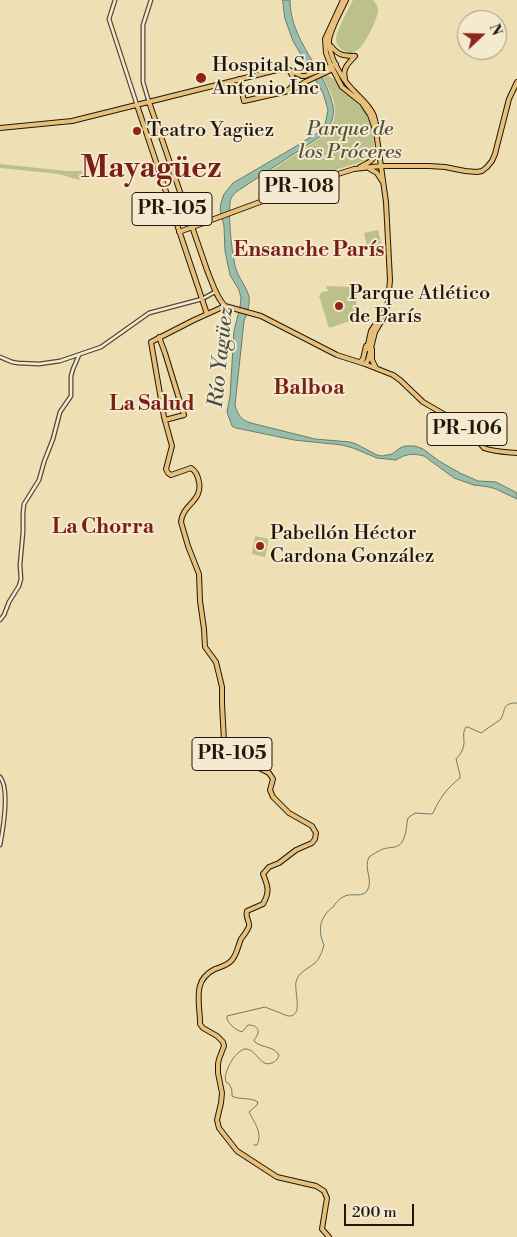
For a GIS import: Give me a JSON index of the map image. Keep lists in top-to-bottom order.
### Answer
{
  "streets": {
    "main road": ["PR-108", "PR-105", "PR-106"]
  },
  "crossings": [
    ["PR-108", "PR-105"],
    ["PR-105", "PR-106"]
  ],
  "districts": [
    "Mayagüez",
    "Ensanche París",
    "Balboa",
    "La Salud",
    "La Chorra"
  ],
  "water": ["Río Yagüez"],
  "parks": ["Parque de los Próceres"],
  "places": [
    "Hospital San Antonio Inc",
    "Teatro Yagüez",
    "Parque Atlético de París",
    "Pabellón Héctor Cardona González"
  ],
  "scale_bar": "200 m",
  "north": "right"
}
